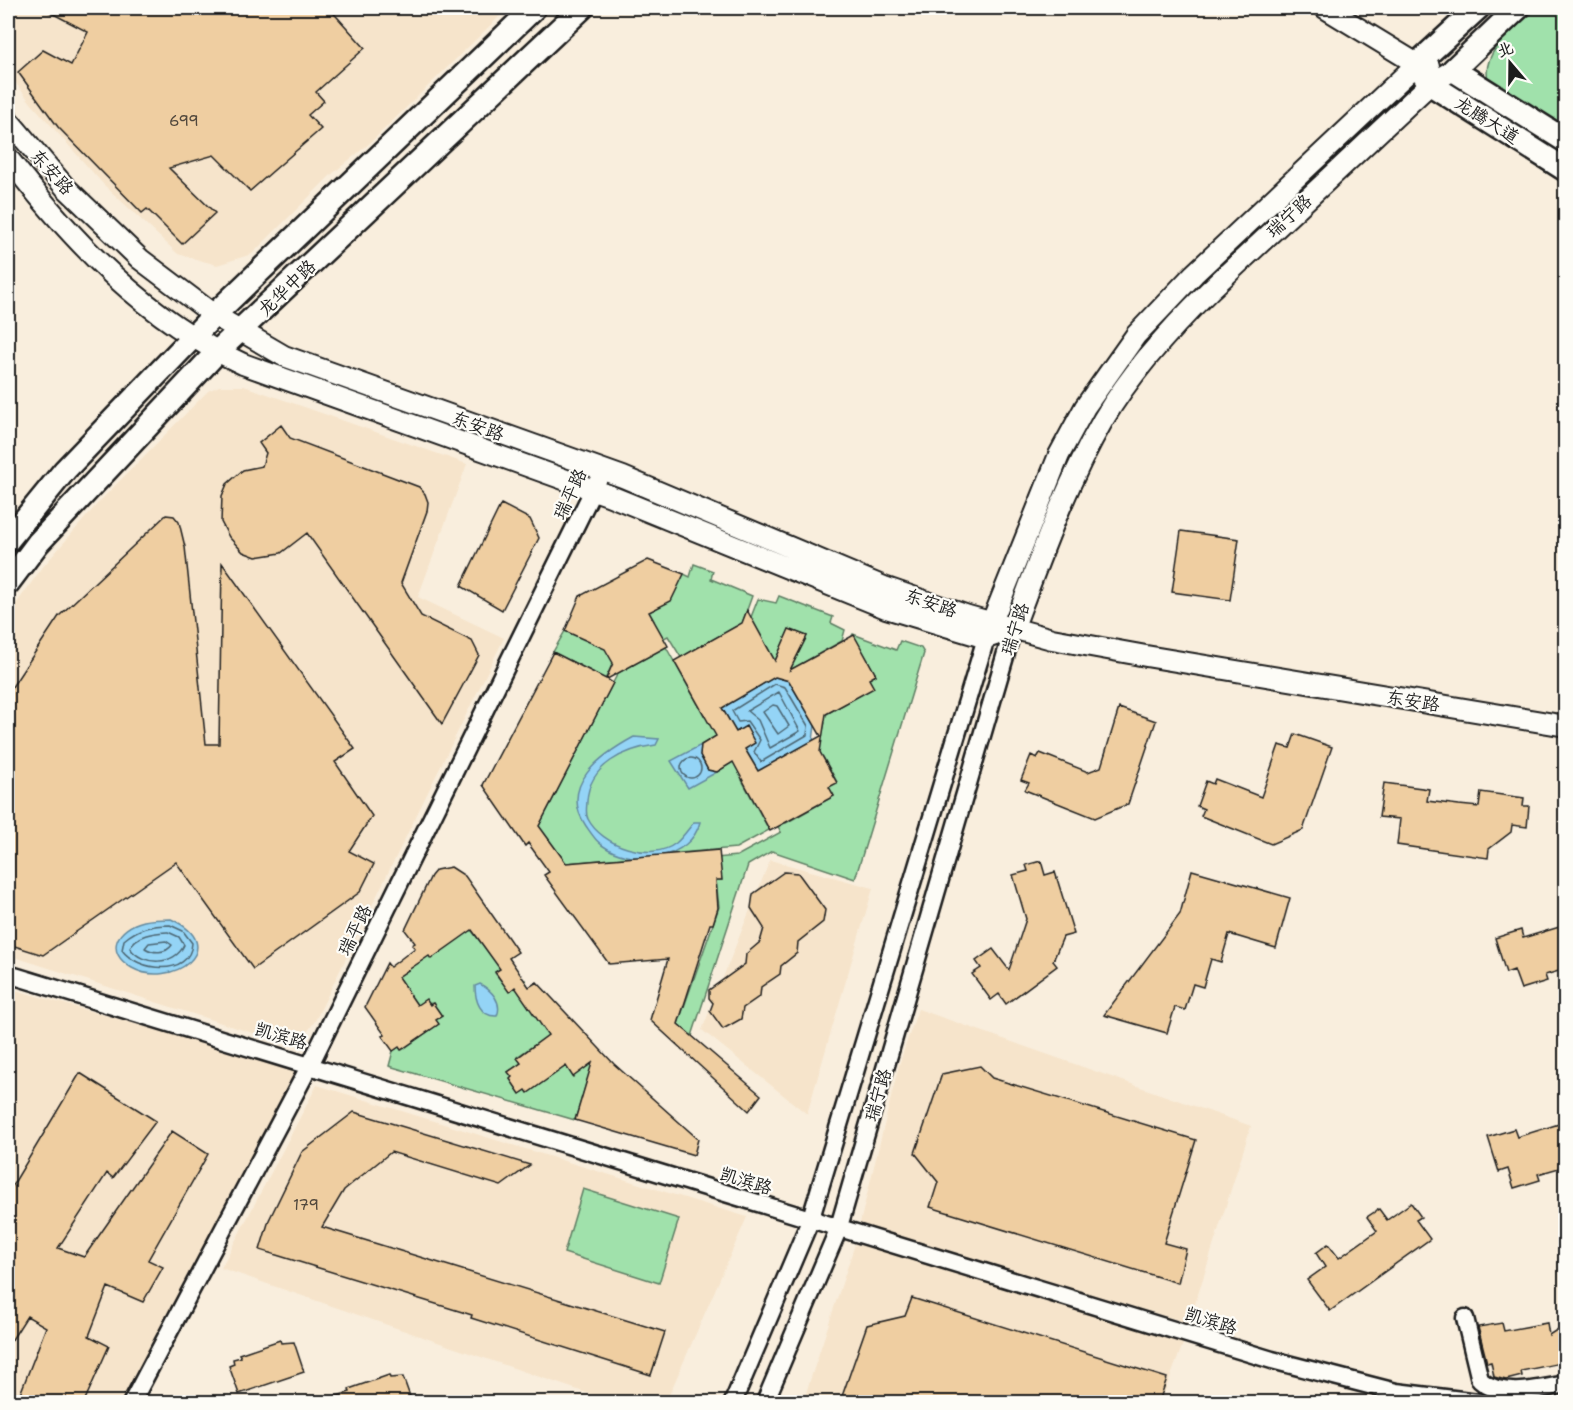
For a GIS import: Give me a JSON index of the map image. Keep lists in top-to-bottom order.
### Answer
{
  "streets": {
    "main road": ["龙腾大道", "瑞宁路", "龙华中路"],
    "street": ["东安路", "瑞平路", "凯滨路"]
  },
  "crossings": [
    ["龙腾大道", "瑞宁路"],
    ["东安路", "瑞宁路"],
    ["东安路", "龙华中路"],
    ["东安路", "瑞平路"],
    ["瑞宁路", "凯滨路"],
    ["瑞平路", "凯滨路"]
  ],
  "house_numbers": ["699", "179"],
  "north": "top"
}
